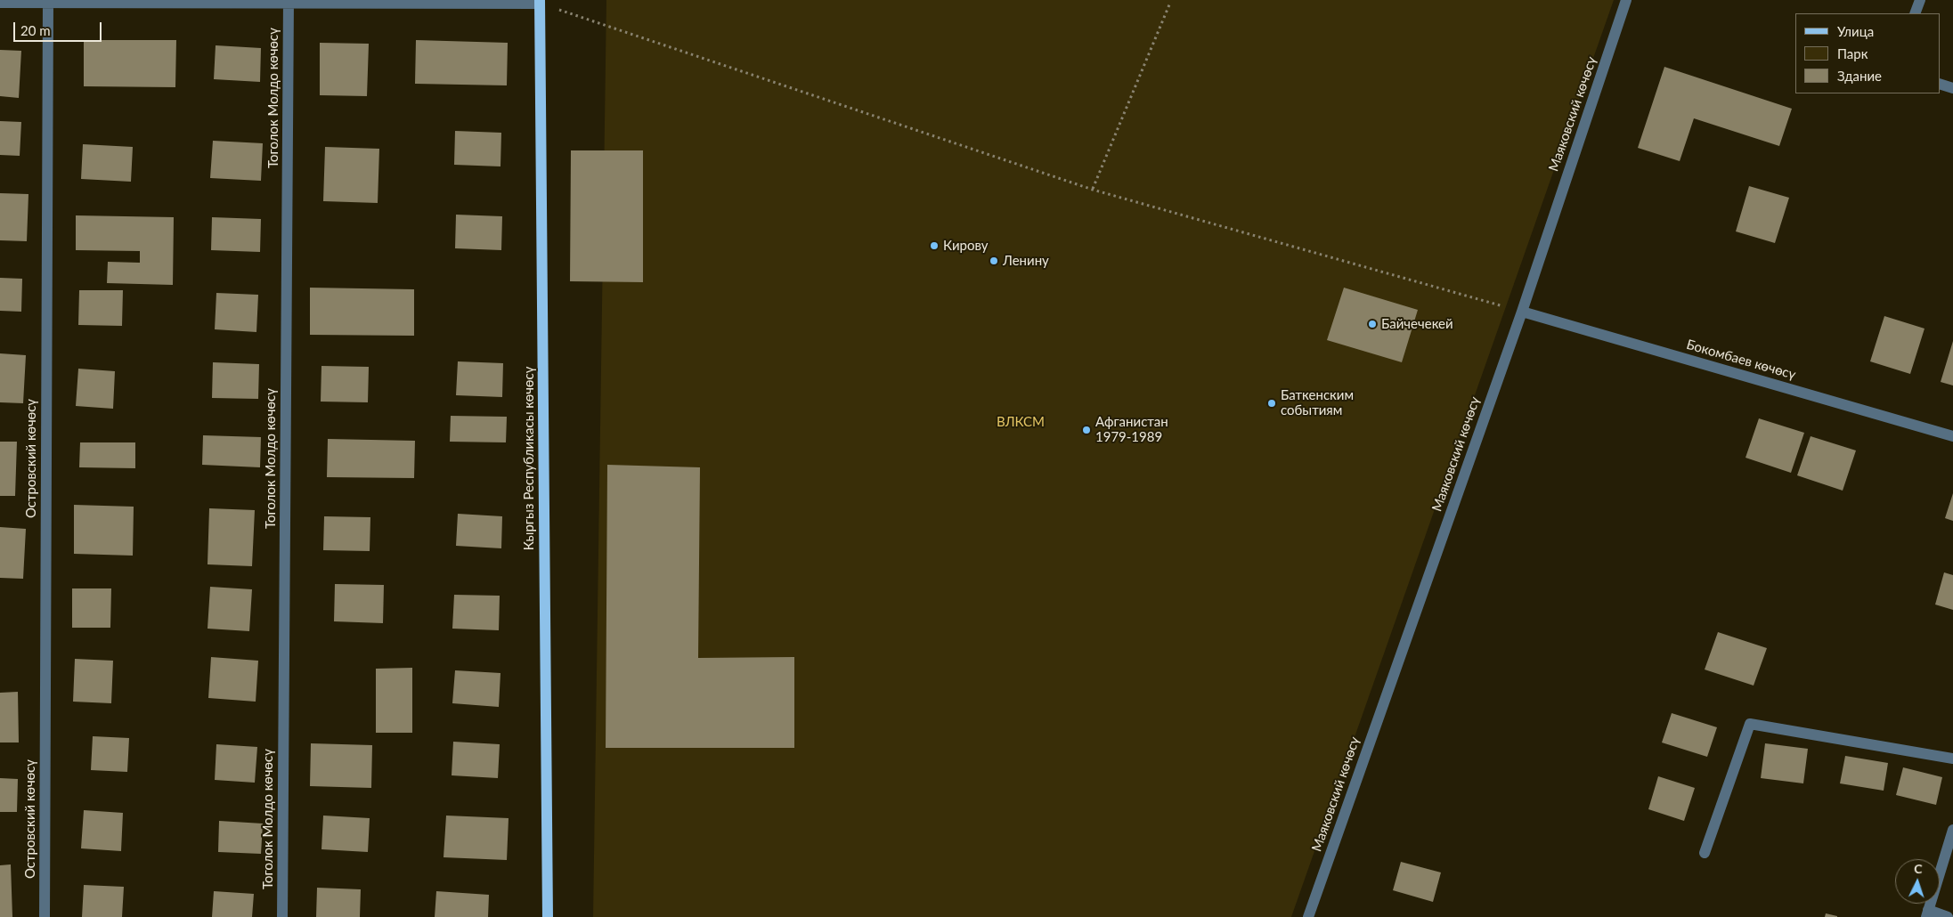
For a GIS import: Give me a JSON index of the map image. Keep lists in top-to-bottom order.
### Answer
{
  "streets": {
    "main road": ["Кыргыз Республикасы көчөсү"],
    "street": [
      "Тоголок Молдо көчөсү",
      "Маяковский көчөсү",
      "Бокомбаев көчөсү",
      "Островский көчөсү"
    ]
  },
  "crossings": [
    ["Маяковский көчөсү", "Бокомбаев көчөсү"]
  ],
  "parks": ["ВЛКСМ"],
  "places": [
    "Кирову",
    "Ленину",
    "Байчечекей",
    "Баткенским событиям",
    "Афганистан 1979-1989"
  ],
  "legend": ["Улица", "Парк", "Здание"],
  "scale_bar": "20 m",
  "north": "top"
}
